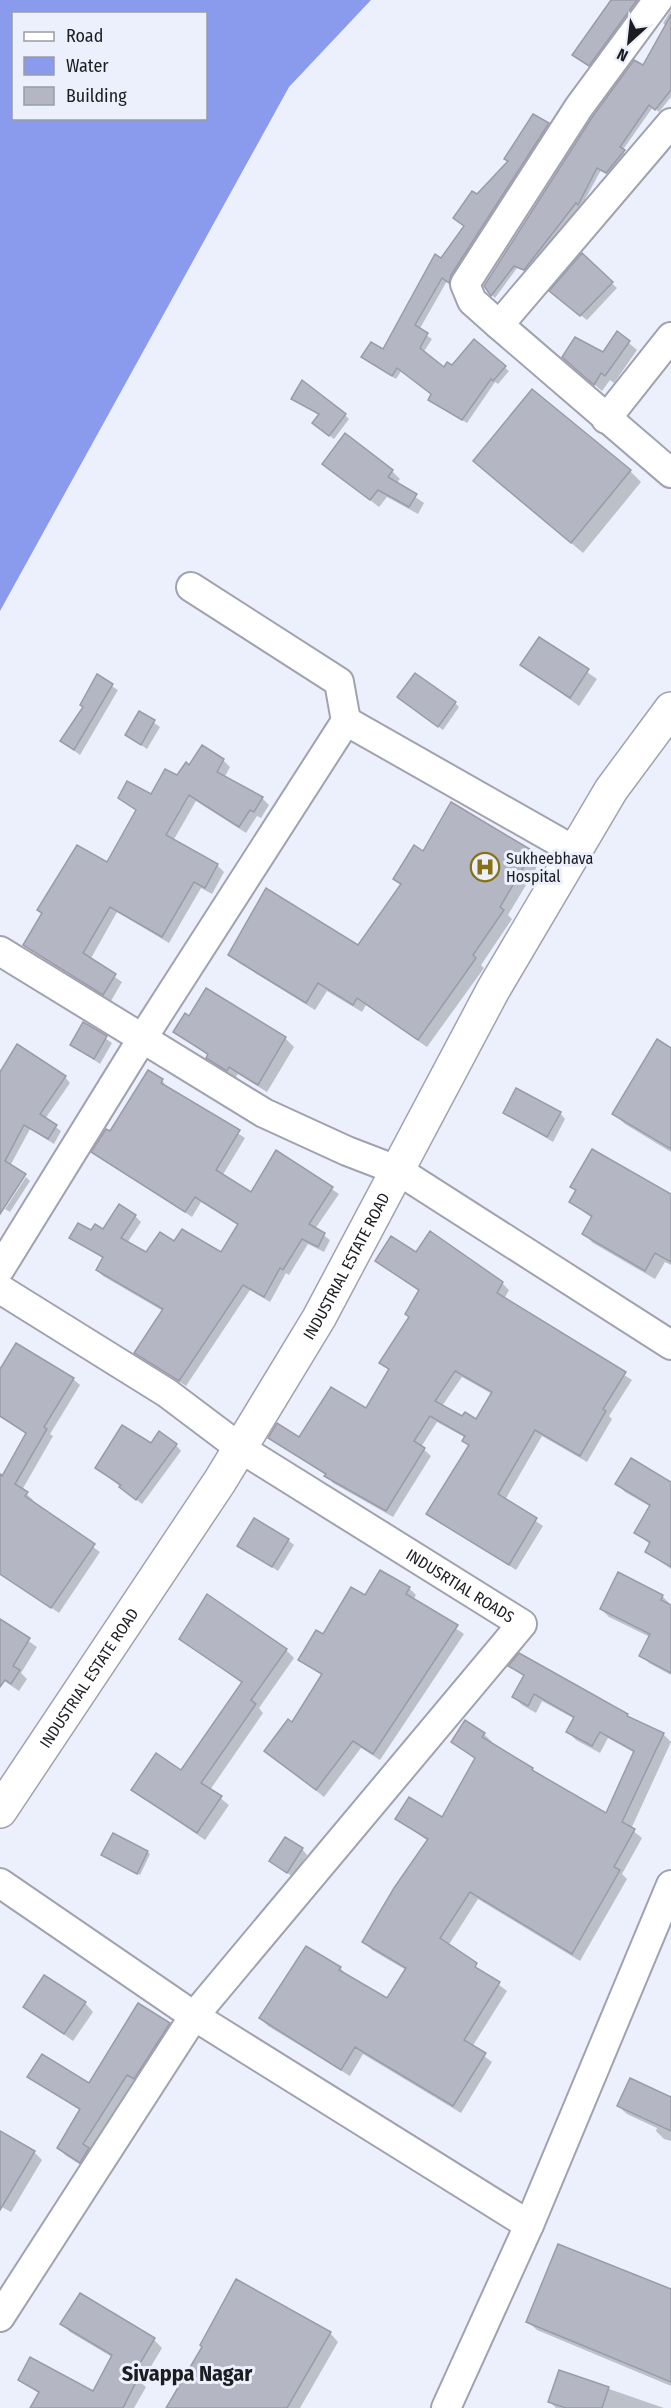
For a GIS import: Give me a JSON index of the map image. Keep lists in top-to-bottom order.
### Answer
{
  "streets": {
    "main road": ["INDUSTRIAL ESTATE ROAD"],
    "street": ["INDUSRTIAL ROADS"]
  },
  "crossings": [
    ["INDUSTRIAL ESTATE ROAD", "INDUSRTIAL ROADS"]
  ],
  "districts": ["Sivappa Nagar"],
  "places": {
    "hospital": ["Sukheebhava Hospital"]
  },
  "legend": ["Road", "Water", "Building"],
  "north": "bottom left"
}
